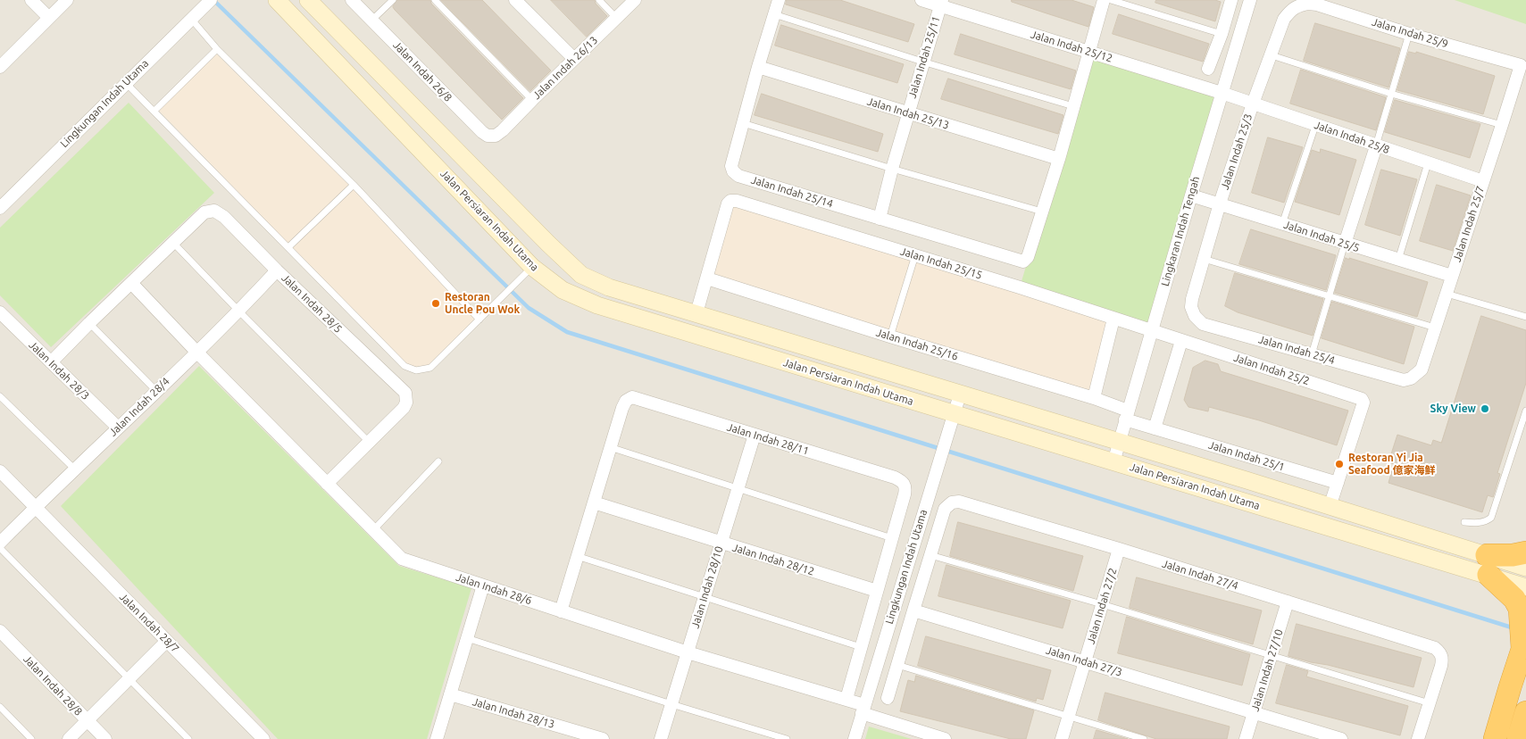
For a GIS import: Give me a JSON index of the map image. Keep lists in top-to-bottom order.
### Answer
{
  "streets": {
    "main road": ["Jalan Persiaran Indah Utama"],
    "street": [
      "Jalan Indah 25/9",
      "Jalan Indah 25/12",
      "Jalan Indah 25/11",
      "Jalan Indah 26/13",
      "Jalan Indah 26/8",
      "Lingkungan Indah Utama",
      "Jalan Indah 25/13",
      "Jalan Indah 25/8",
      "Jalan Indah 25/3",
      "Jalan Indah 25/14",
      "Jalan Indah 25/7",
      "Lingkaran Indah Tengah",
      "Jalan Indah 25/5",
      "Jalan Indah 25/15",
      "Jalan Indah 28/5",
      "Jalan Indah 25/16",
      "Jalan Indah 25/4",
      "Jalan Indah 25/2",
      "Jalan Indah 28/3",
      "Jalan Indah 28/4",
      "Jalan Indah 28/11",
      "Jalan Indah 25/1",
      "Jalan Indah 28/12",
      "Jalan Indah 27/4",
      "Jalan Indah 28/10",
      "Jalan Indah 28/6",
      "Jalan Indah 27/2",
      "Jalan Indah 28/7",
      "Jalan Indah 27/3",
      "Jalan Indah 27/10",
      "Jalan Indah 28/8",
      "Jalan Indah 28/13"
    ]
  },
  "crossings": [
    ["Jalan Indah 25/9", "Jalan Indah 25/3"],
    ["Jalan Indah 25/9", "Jalan Indah 25/7"],
    ["Jalan Indah 25/12", "Jalan Indah 25/11"],
    ["Jalan Indah 25/12", "Jalan Indah 25/8"],
    ["Jalan Indah 25/12", "Lingkaran Indah Tengah"],
    ["Jalan Indah 25/11", "Jalan Indah 25/13"],
    ["Jalan Indah 25/11", "Jalan Indah 25/14"],
    ["Jalan Indah 26/13", "Jalan Indah 26/8"],
    ["Lingkungan Indah Utama", "Jalan Persiaran Indah Utama"],
    ["Lingkungan Indah Utama", "Jalan Indah 28/6"],
    ["Jalan Indah 25/13", "Jalan Indah 25/14"],
    ["Jalan Indah 25/8", "Jalan Indah 25/3"],
    ["Jalan Indah 25/8", "Jalan Indah 25/7"],
    ["Jalan Indah 25/8", "Lingkaran Indah Tengah"],
    ["Jalan Indah 25/3", "Jalan Indah 25/5"],
    ["Jalan Indah 25/3", "Jalan Indah 25/4"],
    ["Jalan Persiaran Indah Utama", "Lingkaran Indah Tengah"],
    ["Jalan Indah 25/7", "Jalan Indah 25/5"],
    ["Jalan Indah 25/7", "Jalan Indah 25/4"],
    ["Lingkaran Indah Tengah", "Jalan Indah 25/5"],
    ["Lingkaran Indah Tengah", "Jalan Indah 25/15"],
    ["Lingkaran Indah Tengah", "Jalan Indah 25/16"],
    ["Lingkaran Indah Tengah", "Jalan Indah 25/2"],
    ["Lingkaran Indah Tengah", "Jalan Indah 25/1"],
    ["Jalan Indah 25/15", "Jalan Indah 25/16"],
    ["Jalan Indah 25/15", "Jalan Indah 25/2"],
    ["Jalan Indah 28/5", "Jalan Indah 28/4"],
    ["Jalan Indah 25/16", "Jalan Indah 25/1"],
    ["Jalan Indah 25/2", "Jalan Indah 25/1"],
    ["Jalan Indah 28/3", "Jalan Indah 28/4"],
    ["Jalan Indah 28/4", "Jalan Indah 28/6"],
    ["Jalan Indah 28/4", "Jalan Indah 28/7"],
    ["Jalan Indah 28/11", "Jalan Indah 28/10"],
    ["Jalan Indah 28/12", "Jalan Indah 28/10"],
    ["Jalan Indah 27/4", "Jalan Indah 27/2"],
    ["Jalan Indah 27/4", "Jalan Indah 27/10"],
    ["Jalan Indah 28/10", "Jalan Indah 28/6"],
    ["Jalan Indah 27/2", "Jalan Indah 27/3"],
    ["Jalan Indah 27/3", "Jalan Indah 27/10"]
  ],
  "places": ["Restoran Uncle Pou Wok", "Sky View", "Restoran Yi Jia Seafood 億家海鲜"]
}
